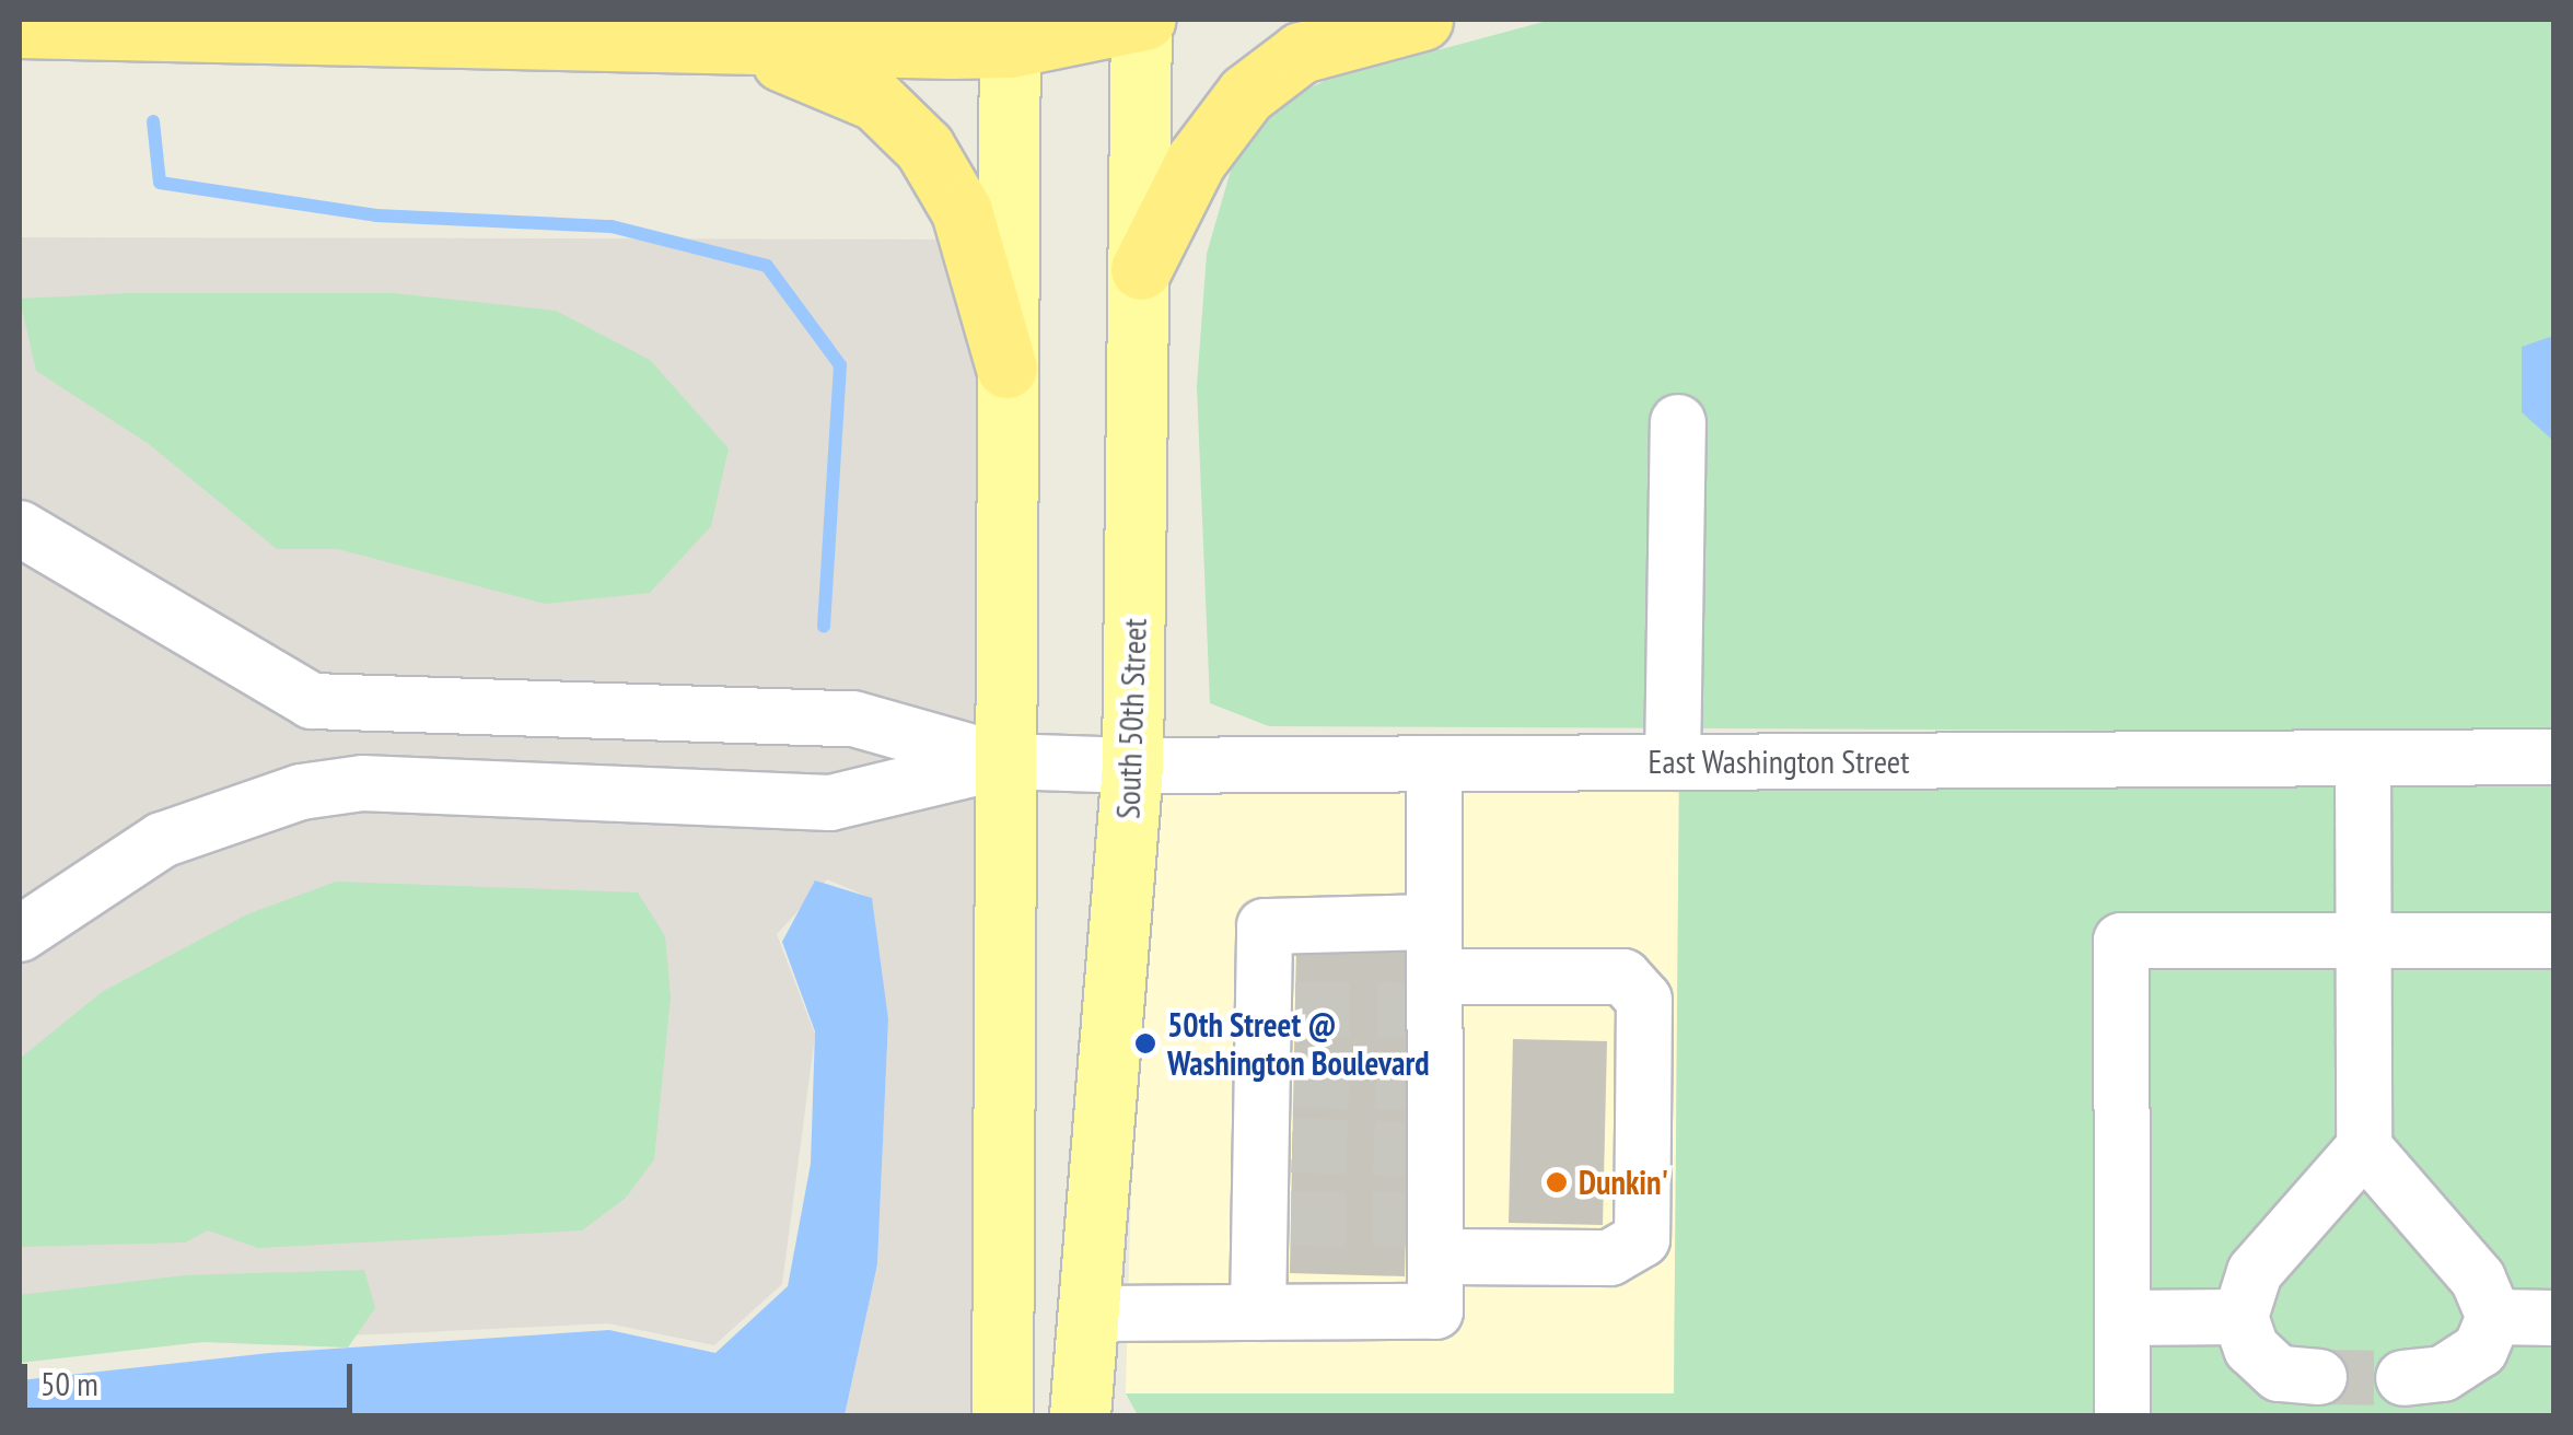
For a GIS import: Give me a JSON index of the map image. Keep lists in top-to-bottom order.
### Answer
{
  "streets": {
    "main road": ["South 50th Street"],
    "street": ["East Washington Street"]
  },
  "crossings": [
    ["South 50th Street", "East Washington Street"]
  ],
  "places": ["50th Street @ Washington Boulevard", "Dunkin'"],
  "scale_bar": "50 m"
}
